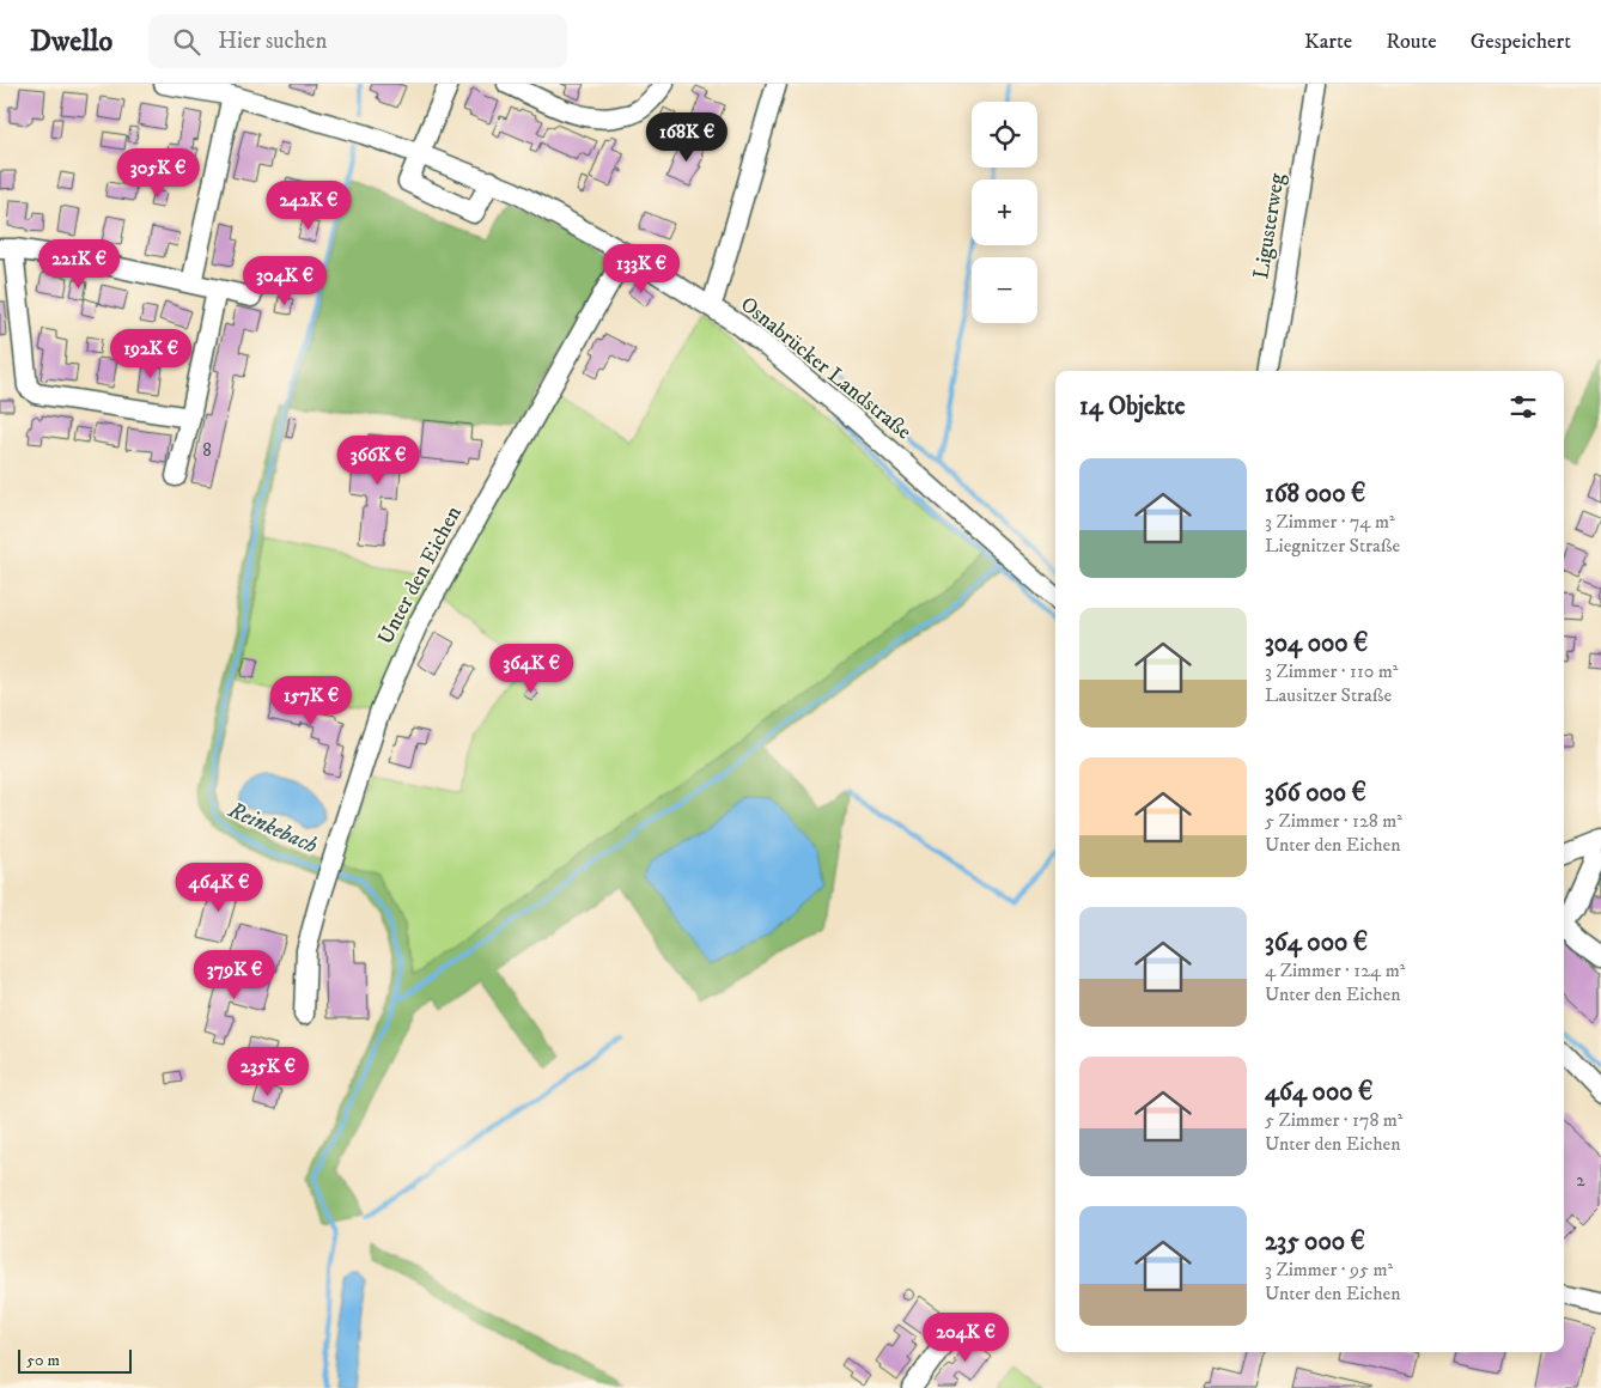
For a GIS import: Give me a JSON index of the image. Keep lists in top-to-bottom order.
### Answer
{
  "streets": {
    "street": ["Ligusterweg", "Osnabrücker Landstraße", "Unter den Eichen"]
  },
  "crossings": [
    ["Osnabrücker Landstraße", "Unter den Eichen"]
  ],
  "water": ["Reinkebach"],
  "house_numbers": ["8", "2"],
  "scale_bar": "50 m",
  "page": {
    "header": "Dwello",
    "search": "Hier suchen",
    "nav": ["Karte", "Route", "Gespeichert"],
    "map_buttons": ["+", "−"],
    "price": [
      "168K €",
      "305K €",
      "242K €",
      "221K €",
      "133K €",
      "304K €",
      "192K €",
      "366K €",
      "364K €",
      "157K €",
      "464K €",
      "379K €",
      "235K €",
      "204K €"
    ],
    "heading": "14 Objekte",
    "list": [
      {
        "name": "168 000 €",
        "note": "3 Zimmer · 74 m² · Liegnitzer Straße"
      },
      {
        "name": "304 000 €",
        "note": "3 Zimmer · 110 m² · Lausitzer Straße"
      },
      {
        "name": "366 000 €",
        "note": "5 Zimmer · 128 m² · Unter den Eichen"
      },
      {
        "name": "364 000 €",
        "note": "4 Zimmer · 124 m² · Unter den Eichen"
      },
      {
        "name": "464 000 €",
        "note": "5 Zimmer · 178 m² · Unter den Eichen"
      },
      {
        "name": "235 000 €",
        "note": "3 Zimmer · 95 m² · Unter den Eichen"
      }
    ],
    "scale": "50 m"
  }
}
